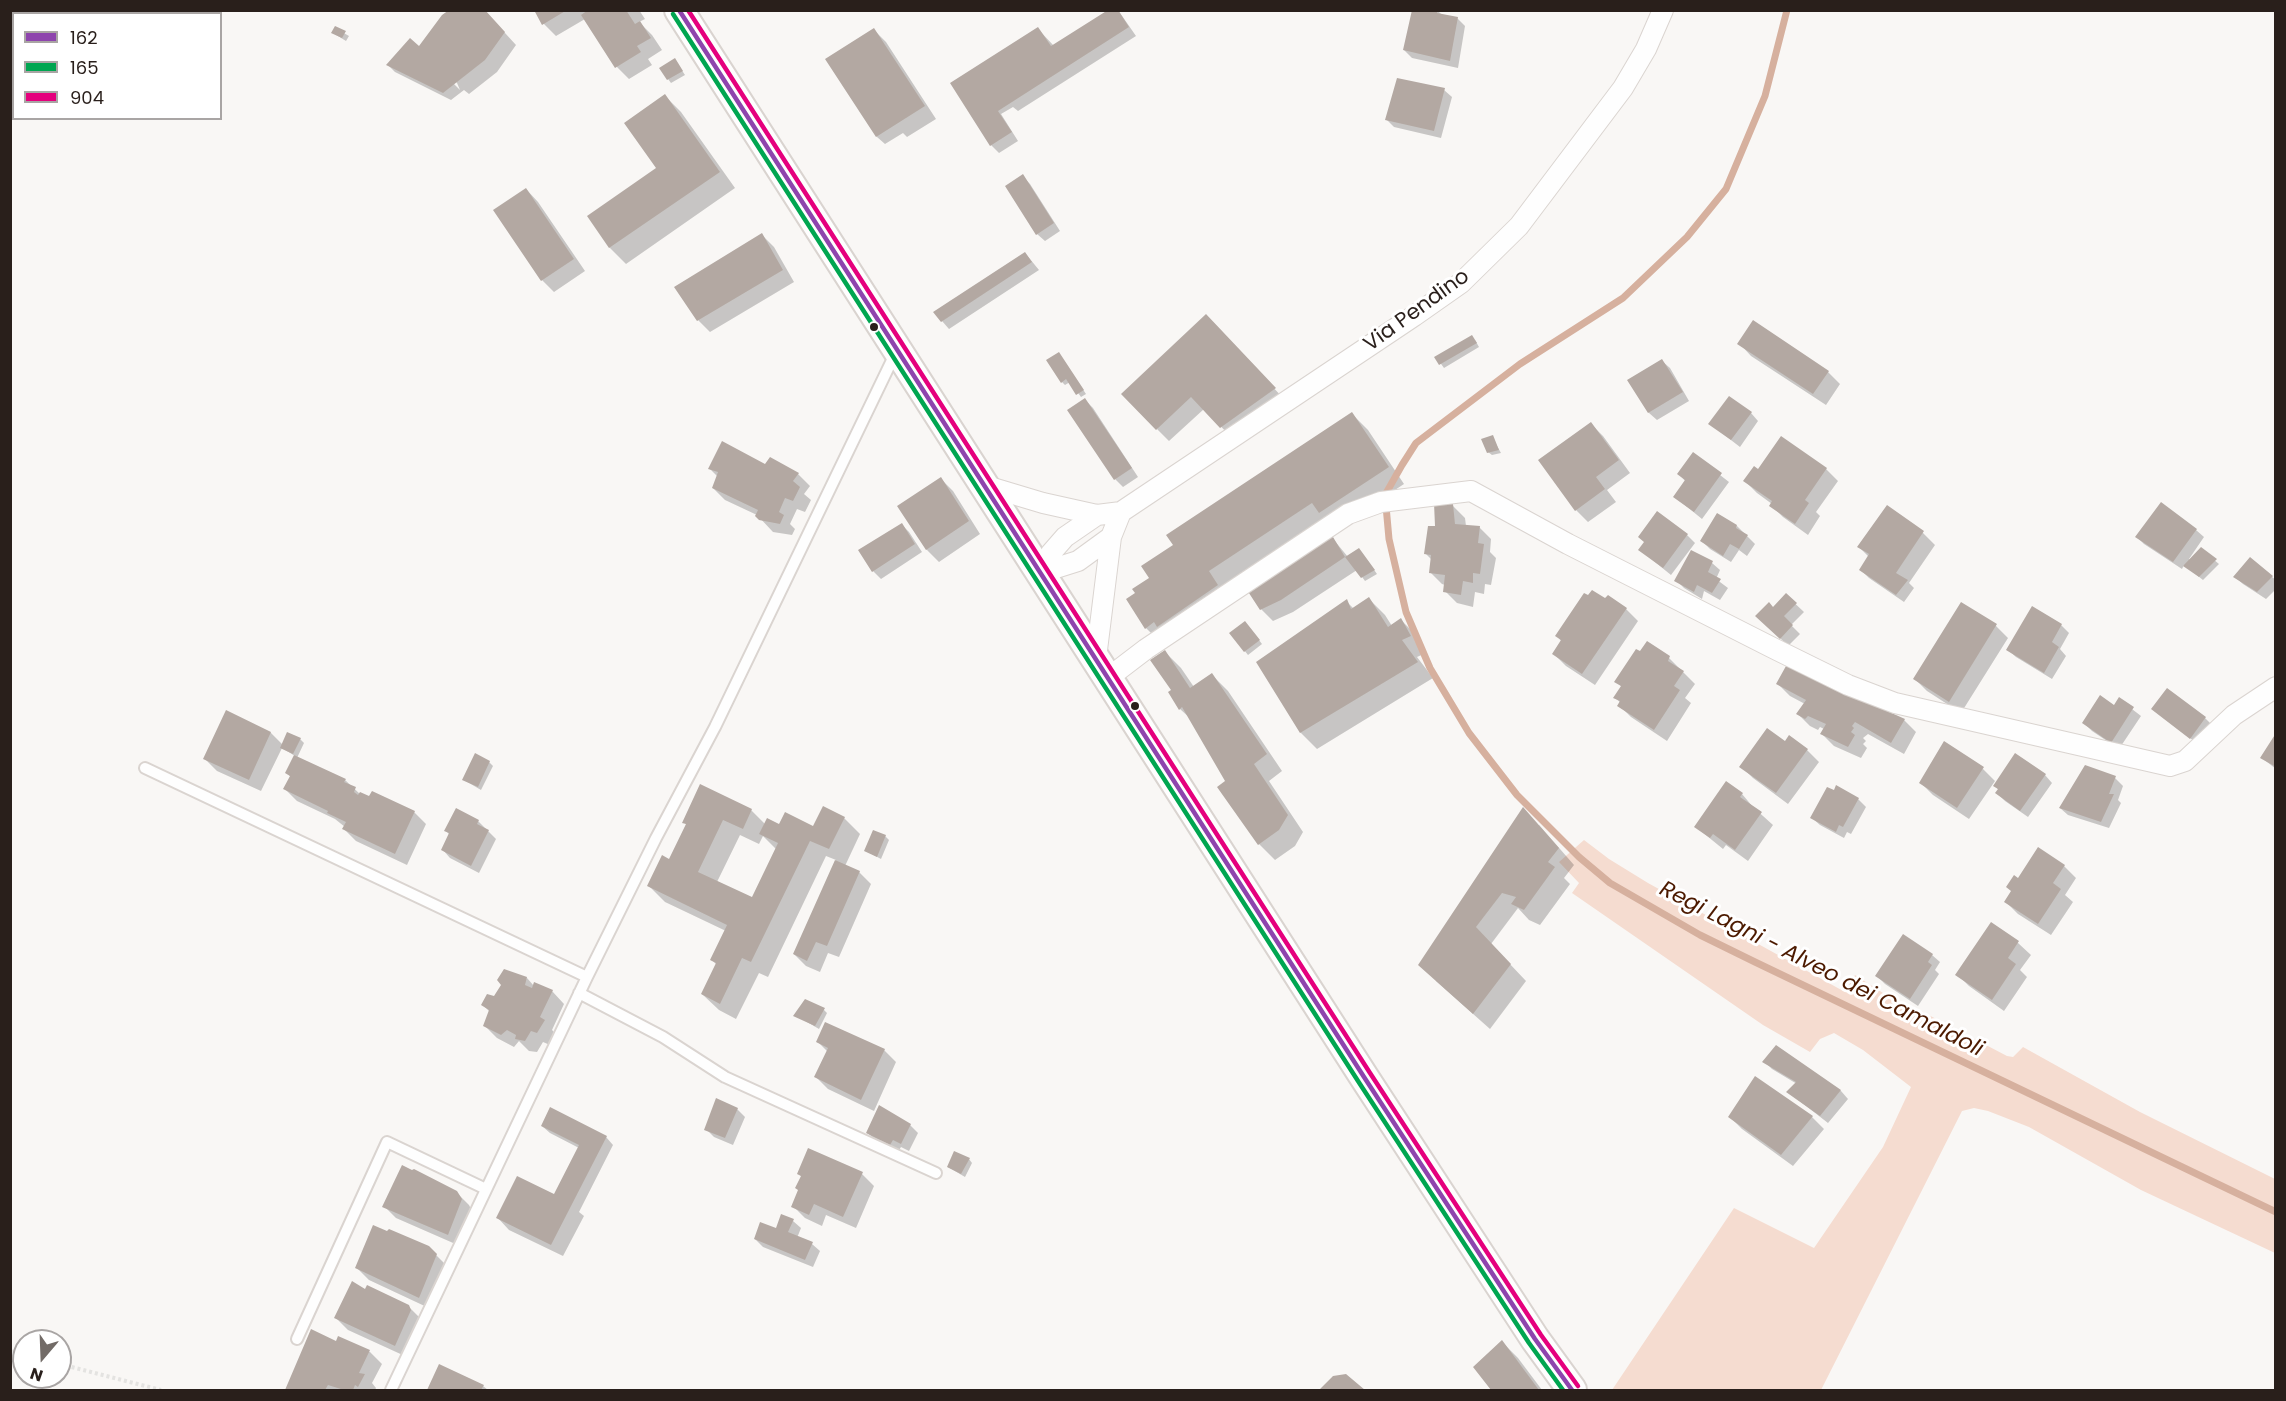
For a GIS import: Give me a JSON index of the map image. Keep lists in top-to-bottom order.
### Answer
{
  "streets": {
    "street": ["Via Pendino"]
  },
  "water": ["Regi Lagni - Alveo dei Camaldoli"],
  "lines": ["transit line 162", "transit line 904", "transit line 165"],
  "legend": ["162", "165", "904"],
  "north": "bottom"
}
